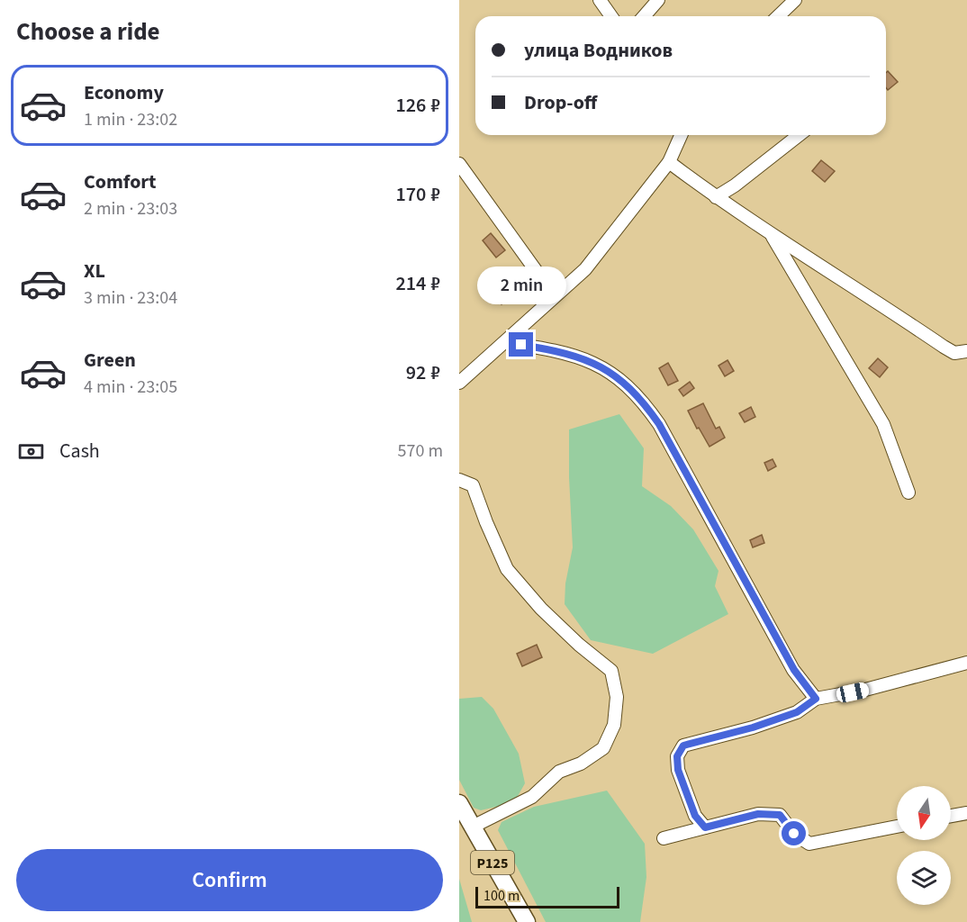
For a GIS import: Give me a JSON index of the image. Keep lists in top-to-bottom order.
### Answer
{
  "streets": {
    "main road": ["Р125"]
  },
  "scale_bar": "100 m",
  "north": "bottom",
  "page": {
    "heading": "Choose a ride",
    "banner": ["улица Водников", "Drop-off"],
    "list": [
      {
        "name": "Economy",
        "note": "1 min · 23:02",
        "value": "126 ₽"
      },
      {
        "name": "Comfort",
        "note": "2 min · 23:03",
        "value": "170 ₽"
      },
      {
        "name": "XL",
        "note": "3 min · 23:04",
        "value": "214 ₽"
      },
      {
        "name": "Green",
        "note": "4 min · 23:05",
        "value": "92 ₽"
      }
    ],
    "bubble": "2 min",
    "pay": ["Cash", "570 m"],
    "buttons": "Confirm",
    "scale": "100 m"
  }
}
